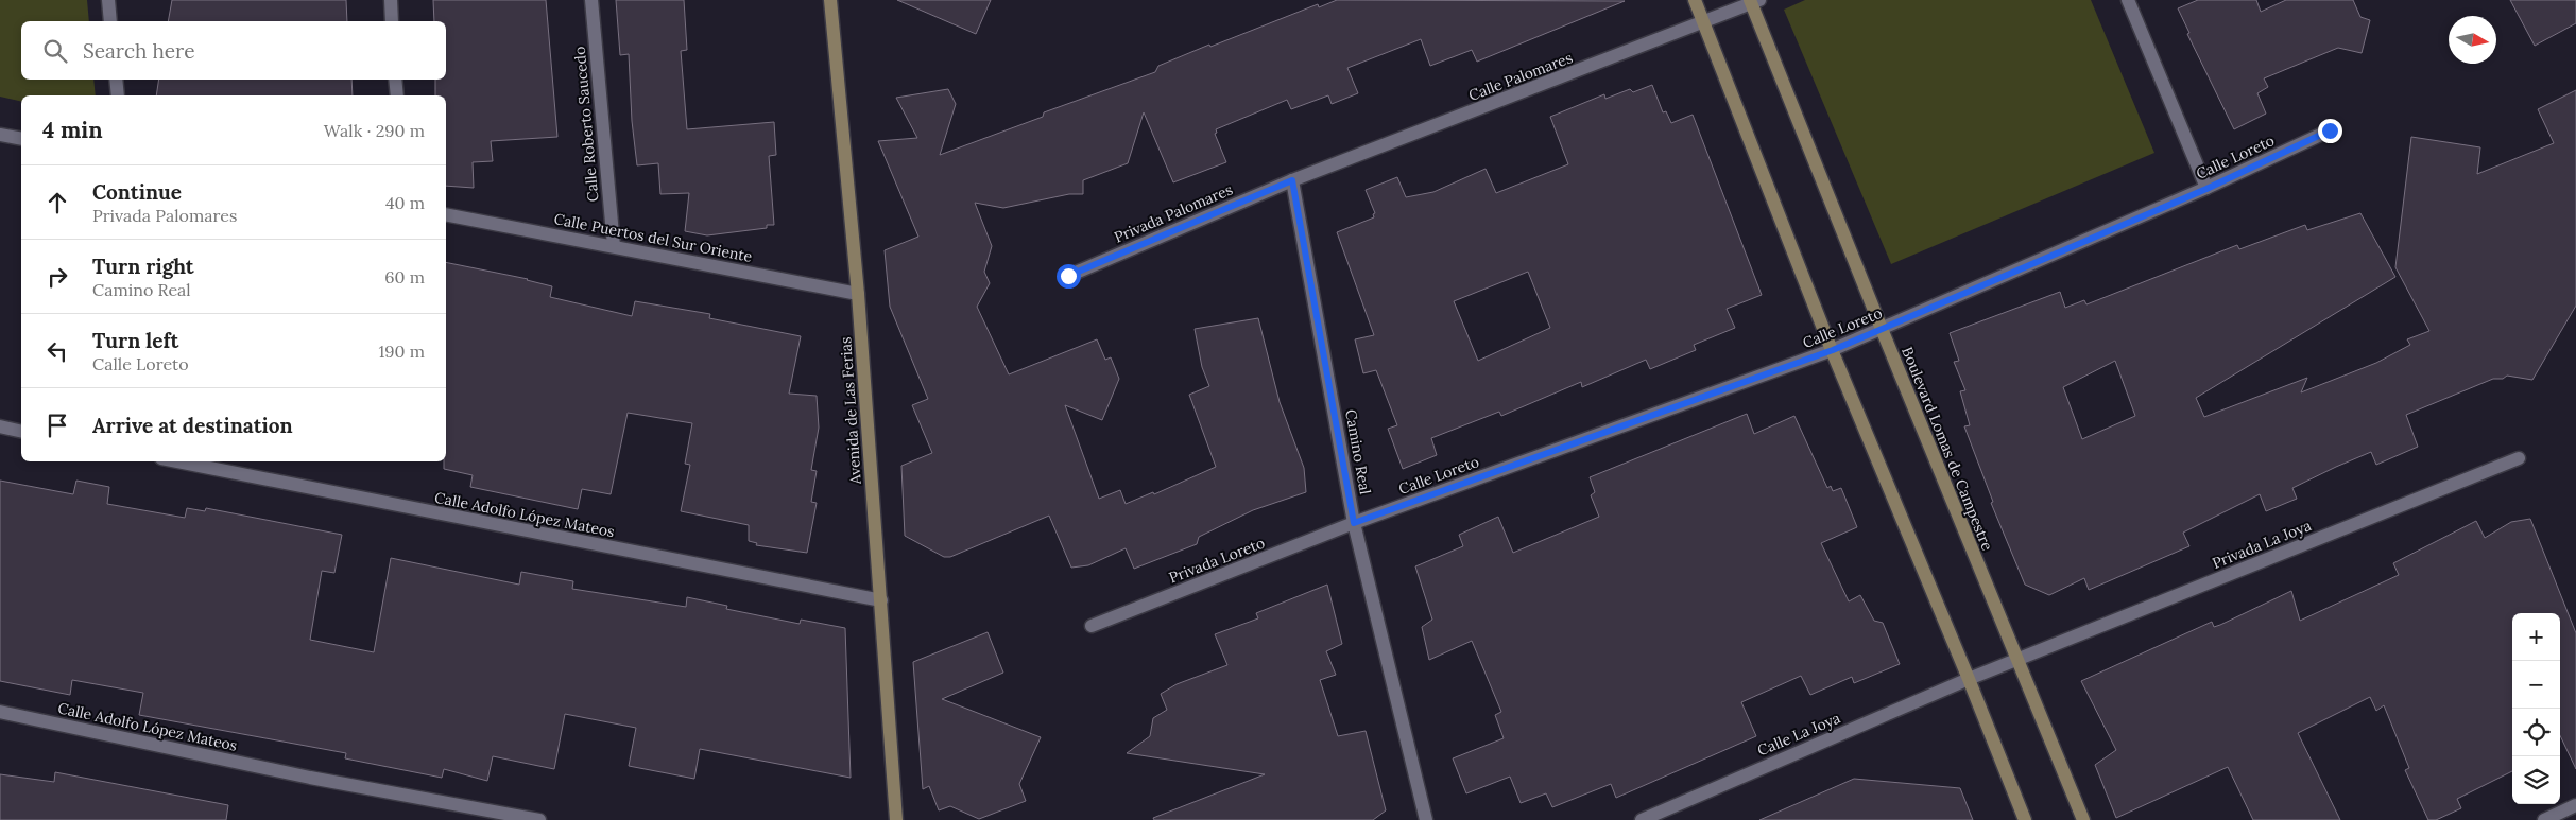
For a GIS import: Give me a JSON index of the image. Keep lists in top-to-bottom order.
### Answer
{
  "streets": {
    "main road": ["Avenida de Las Ferias", "Boulevard Lomas de Campestre"],
    "street": [
      "Calle Palomares",
      "Calle Roberto Saucedo",
      "Calle Loreto",
      "Privada Palomares",
      "Calle Puertos del Sur Oriente",
      "Camino Real",
      "Calle Adolfo López Mateos",
      "Privada La Joya",
      "Privada Loreto",
      "Calle La Joya"
    ]
  },
  "crossings": [
    ["Calle Palomares", "Privada Palomares"],
    ["Calle Palomares", "Boulevard Lomas de Campestre"],
    ["Calle Palomares", "Camino Real"],
    ["Calle Roberto Saucedo", "Calle Puertos del Sur Oriente"],
    ["Calle Loreto", "Boulevard Lomas de Campestre"],
    ["Calle Loreto", "Camino Real"],
    ["Calle Loreto", "Privada Loreto"],
    ["Privada Palomares", "Camino Real"],
    ["Calle Puertos del Sur Oriente", "Avenida de Las Ferias"],
    ["Avenida de Las Ferias", "Calle Adolfo López Mateos"],
    ["Boulevard Lomas de Campestre", "Privada La Joya"],
    ["Camino Real", "Privada Loreto"],
    ["Privada La Joya", "Calle La Joya"]
  ],
  "north": "right",
  "page": {
    "search": "Search here",
    "heading": ["4 min", "Walk · 290 m"],
    "list": [
      ["Continue", "Privada Palomares", "40 m"],
      ["Turn right", "Camino Real", "60 m"],
      ["Turn left", "Calle Loreto", "190 m"],
      "Arrive at destination"
    ],
    "map_buttons": ["+", "−"]
  }
}
